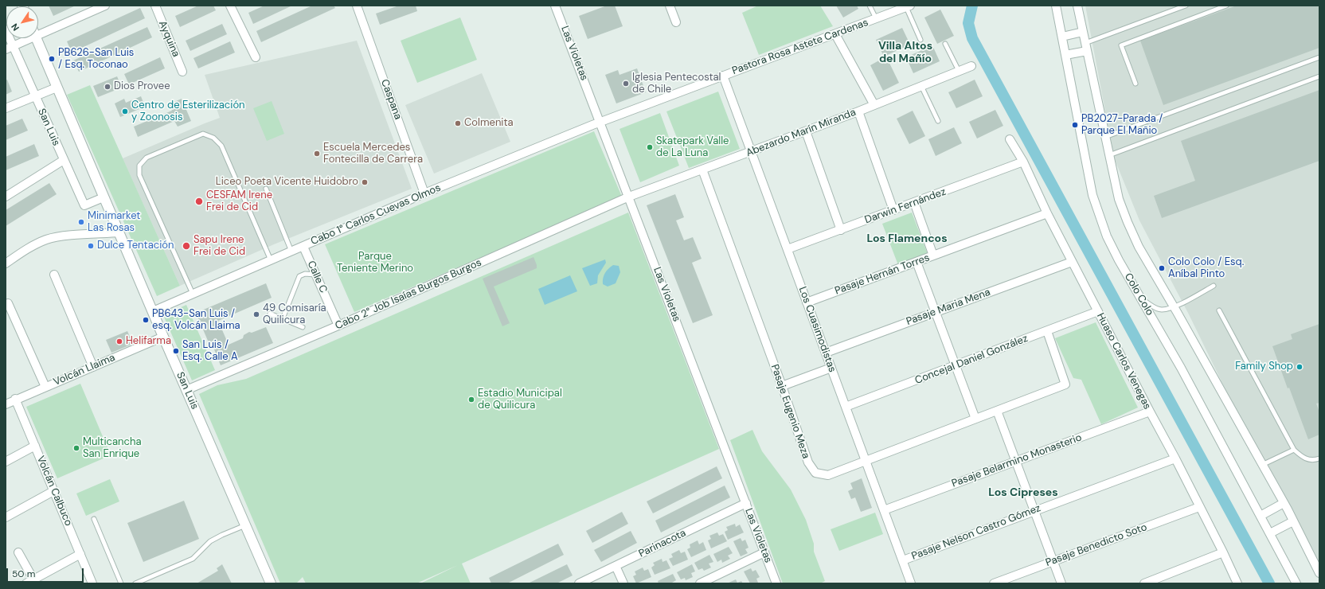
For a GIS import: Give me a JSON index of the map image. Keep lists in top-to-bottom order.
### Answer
{
  "streets": {
    "street": [
      "Ayquina",
      "Pastora Rosa Astete Cardenas",
      "Las Violetas",
      "Caspana",
      "San Luis",
      "Abezardo Marín Miranda",
      "Darwin Fernández",
      "Cabo 1° Carlos Cuevas Olmos",
      "Pasaje Hernán Torres",
      "Calle C",
      "Cabo 2° Job Isaías Burgos Burgos",
      "Colo Colo",
      "Pasaje Maria Mena",
      "Los Cuasimodistas",
      "Concejal Daniel González",
      "Huaso Carlos Venegas",
      "Volcán Llaima",
      "Pasaje Eugenio Meza",
      "Pasaje Belarmino Monasterio",
      "Volcán Calbuco",
      "Pasaje Nelson Castro Gómez",
      "Parinacota",
      "Pasaje Benedicto Soto"
    ]
  },
  "crossings": [
    ["Pastora Rosa Astete Cardenas", "Las Violetas"],
    ["Pastora Rosa Astete Cardenas", "Cabo 1° Carlos Cuevas Olmos"],
    ["Pastora Rosa Astete Cardenas", "Los Cuasimodistas"],
    ["Las Violetas", "Abezardo Marín Miranda"],
    ["Las Violetas", "Cabo 1° Carlos Cuevas Olmos"],
    ["Las Violetas", "Cabo 2° Job Isaías Burgos Burgos"],
    ["Las Violetas", "Parinacota"],
    ["Caspana", "Cabo 1° Carlos Cuevas Olmos"],
    ["San Luis", "Cabo 1° Carlos Cuevas Olmos"],
    ["San Luis", "Cabo 2° Job Isaías Burgos Burgos"],
    ["San Luis", "Volcán Llaima"],
    ["Abezardo Marín Miranda", "Cabo 2° Job Isaías Burgos Burgos"],
    ["Abezardo Marín Miranda", "Los Cuasimodistas"],
    ["Abezardo Marín Miranda", "Pasaje Eugenio Meza"],
    ["Darwin Fernández", "Los Cuasimodistas"],
    ["Darwin Fernández", "Huaso Carlos Venegas"],
    ["Cabo 1° Carlos Cuevas Olmos", "Calle C"],
    ["Pasaje Hernán Torres", "Los Cuasimodistas"],
    ["Pasaje Hernán Torres", "Huaso Carlos Venegas"],
    ["Calle C", "Cabo 2° Job Isaías Burgos Burgos"],
    ["Pasaje Maria Mena", "Los Cuasimodistas"],
    ["Pasaje Maria Mena", "Huaso Carlos Venegas"],
    ["Los Cuasimodistas", "Concejal Daniel González"],
    ["Los Cuasimodistas", "Pasaje Eugenio Meza"],
    ["Los Cuasimodistas", "Pasaje Belarmino Monasterio"],
    ["Los Cuasimodistas", "Pasaje Nelson Castro Gómez"],
    ["Concejal Daniel González", "Huaso Carlos Venegas"],
    ["Concejal Daniel González", "Pasaje Eugenio Meza"],
    ["Huaso Carlos Venegas", "Pasaje Belarmino Monasterio"],
    ["Huaso Carlos Venegas", "Pasaje Nelson Castro Gómez"],
    ["Huaso Carlos Venegas", "Pasaje Benedicto Soto"],
    ["Volcán Llaima", "Volcán Calbuco"]
  ],
  "districts": ["Villa Altos del Mañío", "Los Flamencos", "Los Cipreses"],
  "parks": ["Parque Teniente Merino"],
  "places": [
    "PB626-San Luis / Esq. Toconao",
    "Iglesia Pentecostal de Chile",
    "Dios Provee",
    "Centro de Esterilización y Zoonosis",
    "Colmenita",
    "PB2027-Parada / Parque El Mañio",
    "Skatepark Valle de La Luna",
    "Escuela Mercedes Fontecilla de Carrera",
    "Liceo Poeta Vicente Huidobro",
    "CESFAM Irene Frei de Cid",
    "Minimarket Las Rosas",
    "Dulce Tentación",
    "Sapu Irene Frei de Cid",
    "Colo Colo / Esq. Aníbal Pinto",
    "49 Comisaría Quilicura",
    "PB643-San Luis / esq. Volcán Llaima",
    "Helifarma",
    "San Luis / Esq. Calle A",
    "Family Shop",
    "Estadio Municipal de Quilicura",
    "Multicancha San Enrique"
  ],
  "scale_bar": "50 m",
  "north": "bottom left"
}
